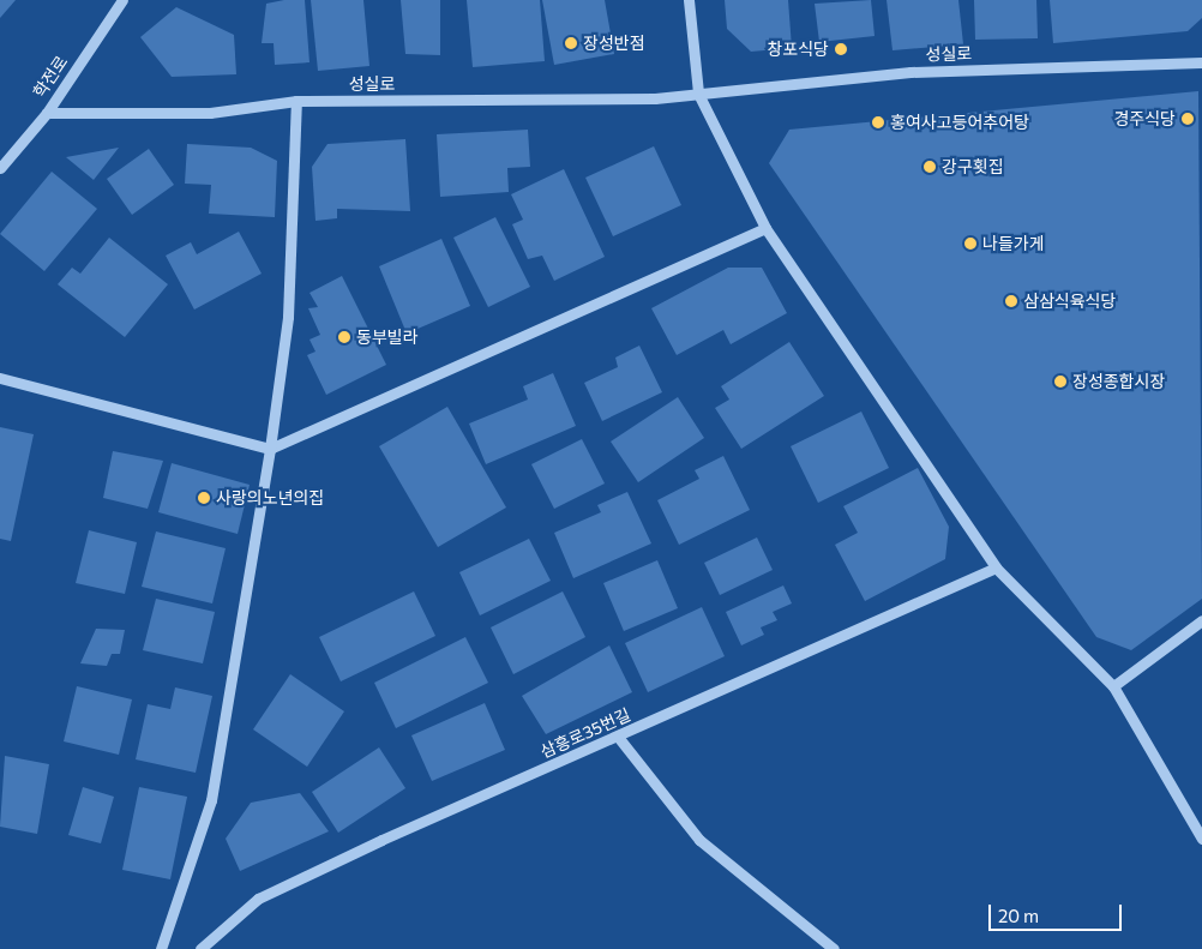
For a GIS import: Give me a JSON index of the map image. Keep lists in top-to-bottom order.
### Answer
{
  "streets": {
    "street": ["성실로", "학전로", "삼흥로35번길"]
  },
  "crossings": [
    ["성실로", "학전로"]
  ],
  "places": [
    "장성반점",
    "창포식당",
    "경주식당",
    "홍여사고등어추어탕",
    "강구횟집",
    "나들가게",
    "삼삼식육식당",
    "동부빌라",
    "장성종합시장",
    "사랑의노년의집"
  ],
  "scale_bar": "20 m"
}
